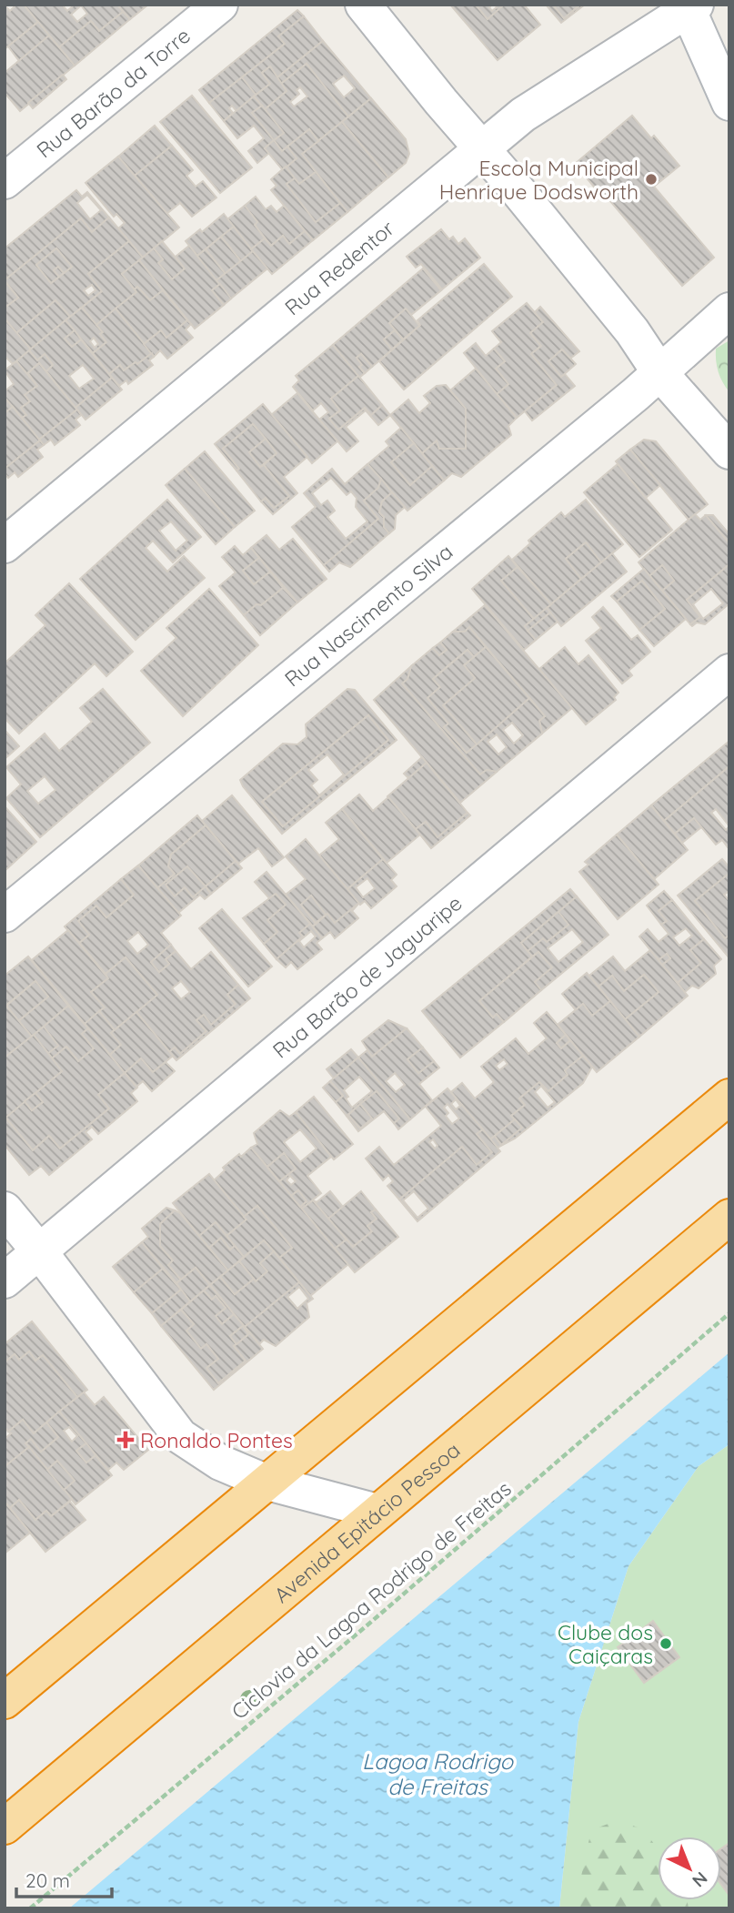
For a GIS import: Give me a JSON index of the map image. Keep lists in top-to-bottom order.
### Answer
{
  "streets": {
    "highway": ["Avenida Epitácio Pessoa"],
    "street": [
      "Rua Barão da Torre",
      "Rua Redentor",
      "Rua Nascimento Silva",
      "Rua Barão de Jaguaripe"
    ],
    "path": ["Ciclovia da Lagoa Rodrigo de Freitas"]
  },
  "water": ["Lagoa Rodrigo de Freitas"],
  "places": {
    "other": ["Escola Municipal Henrique Dodsworth", "Clube dos Caiçaras"],
    "health": ["Ronaldo Pontes"]
  },
  "scale_bar": "20 m",
  "north": "bottom right"
}
